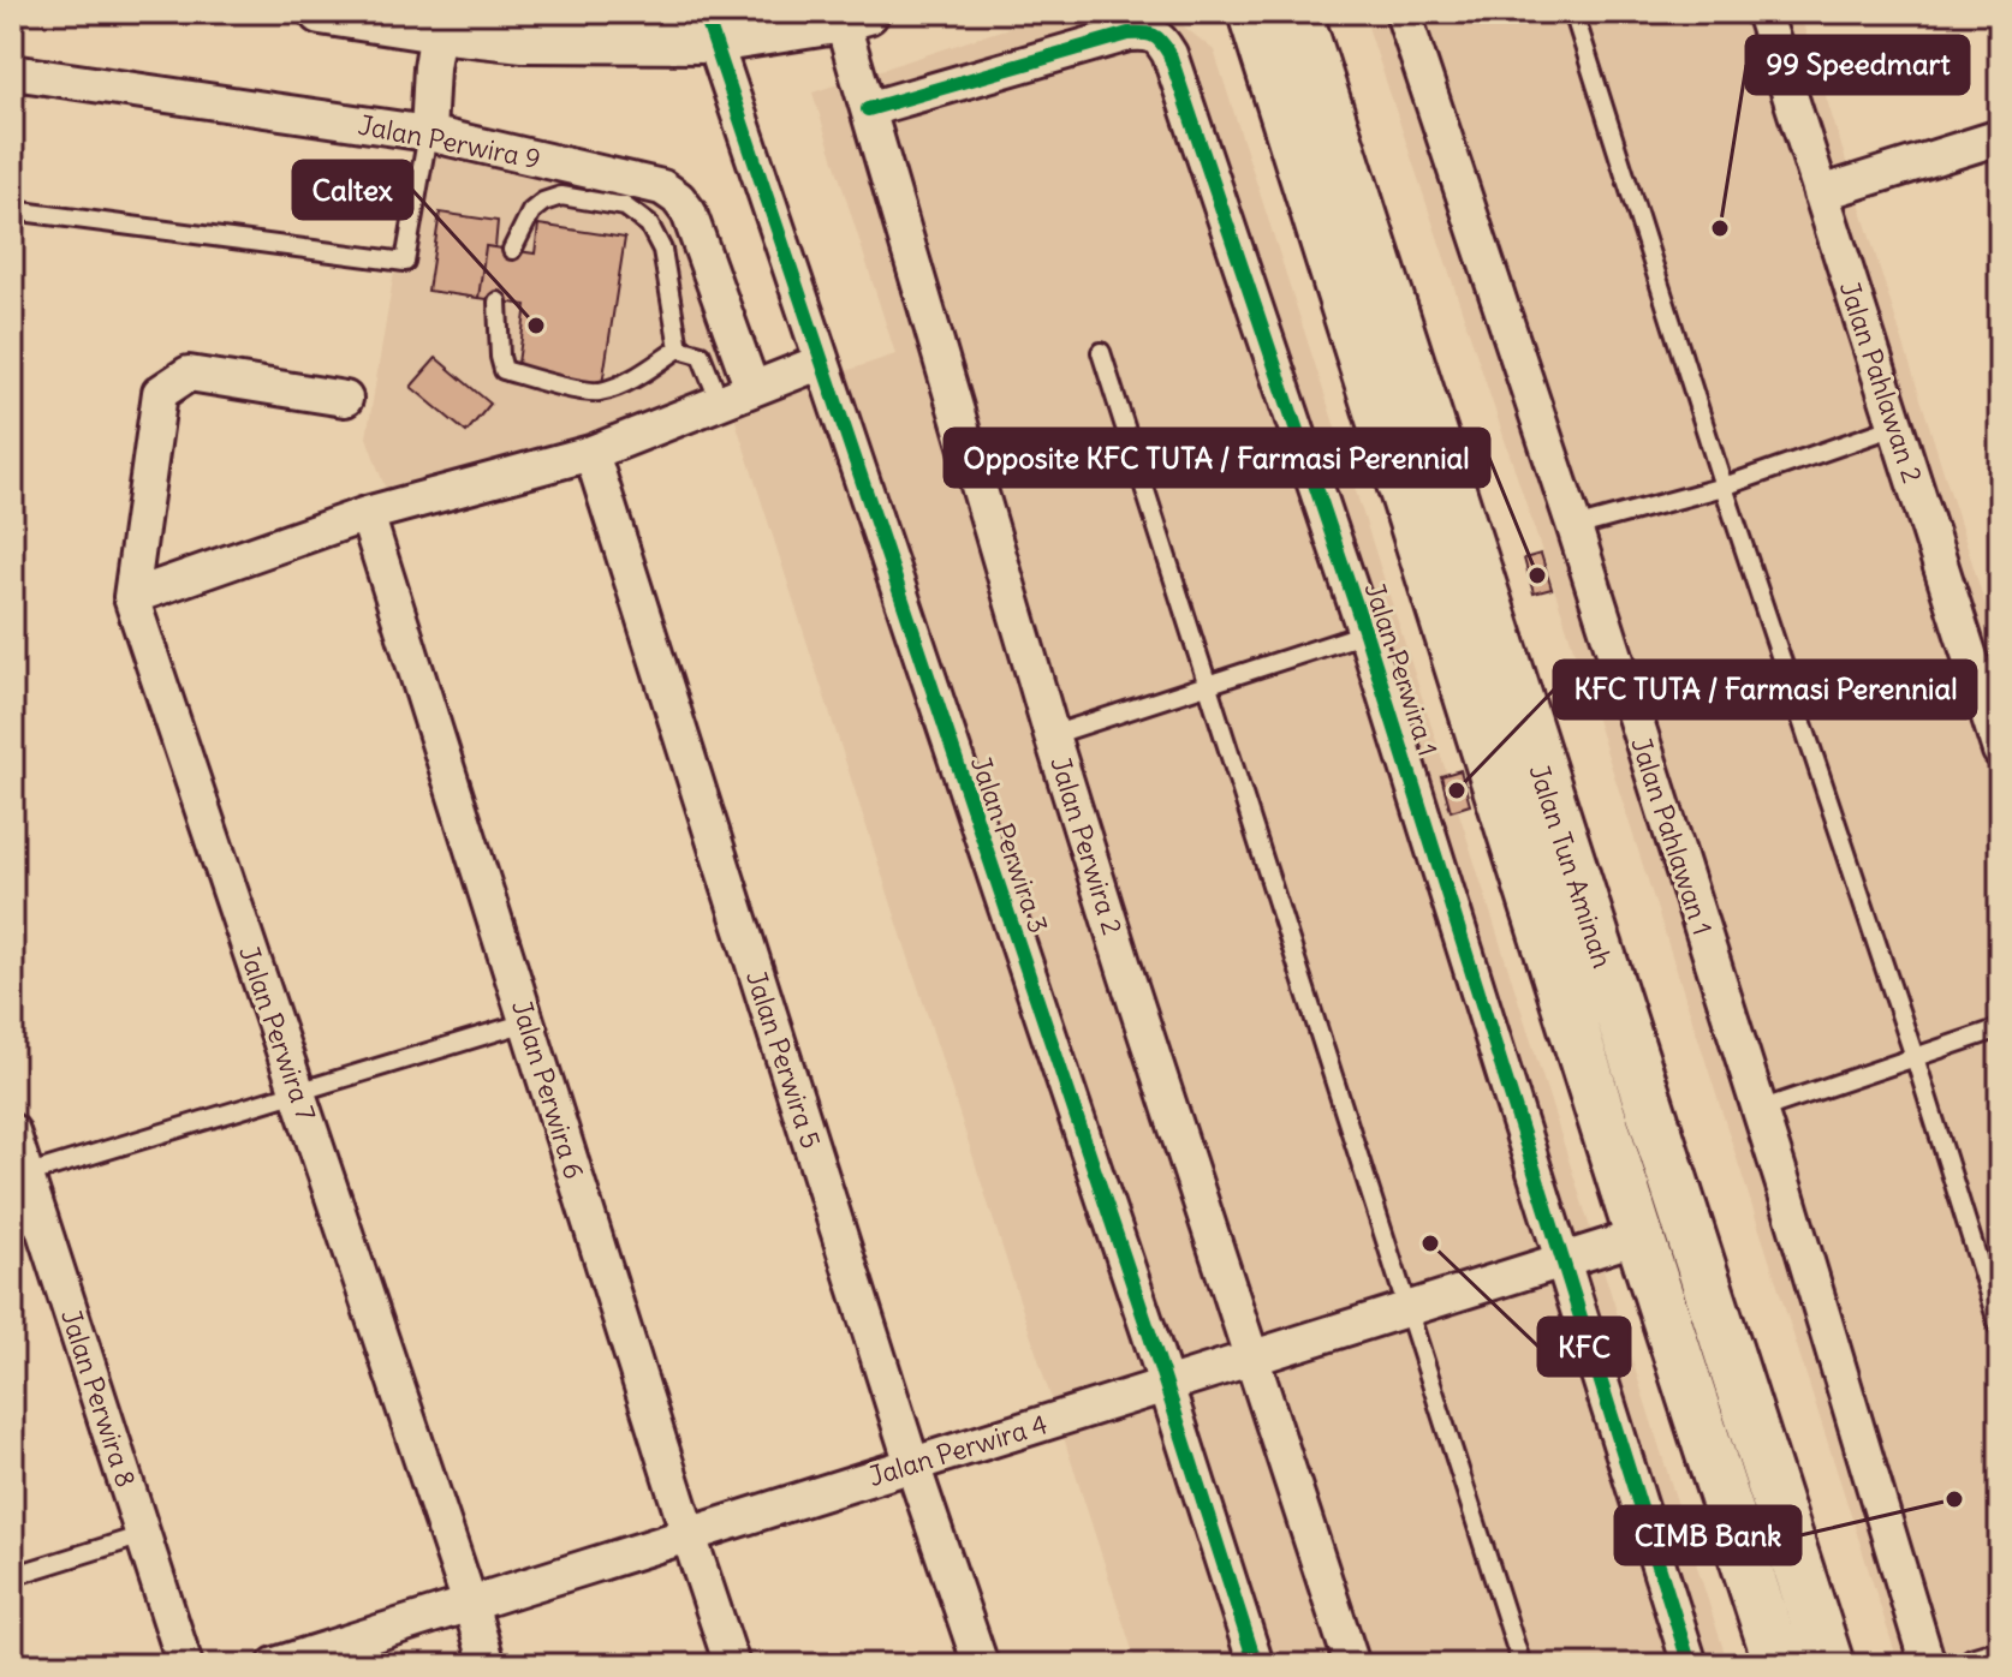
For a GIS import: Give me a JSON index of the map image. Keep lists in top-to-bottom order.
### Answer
{
  "streets": {
    "main road": ["Jalan Tun Aminah"],
    "street": [
      "Jalan Perwira 9",
      "Jalan Pahlawan 2",
      "Jalan Perwira 1",
      "Jalan Pahlawan 1",
      "Jalan Perwira 3",
      "Jalan Perwira 2",
      "Jalan Perwira 7",
      "Jalan Perwira 5",
      "Jalan Perwira 6",
      "Jalan Perwira 8",
      "Jalan Perwira 4"
    ]
  },
  "crossings": [
    ["Jalan Perwira 1", "Jalan Perwira 2"],
    ["Jalan Perwira 1", "Jalan Perwira 4"],
    ["Jalan Perwira 3", "Jalan Perwira 4"],
    ["Jalan Perwira 2", "Jalan Perwira 4"],
    ["Jalan Tun Aminah", "Jalan Perwira 4"],
    ["Jalan Perwira 7", "Jalan Perwira 4"],
    ["Jalan Perwira 5", "Jalan Perwira 4"],
    ["Jalan Perwira 6", "Jalan Perwira 4"]
  ],
  "places": [
    "99 Speedmart",
    "Caltex",
    "Opposite KFC TUTA / Farmasi Perennial",
    "KFC TUTA / Farmasi Perennial",
    "KFC",
    "CIMB Bank"
  ]
}
